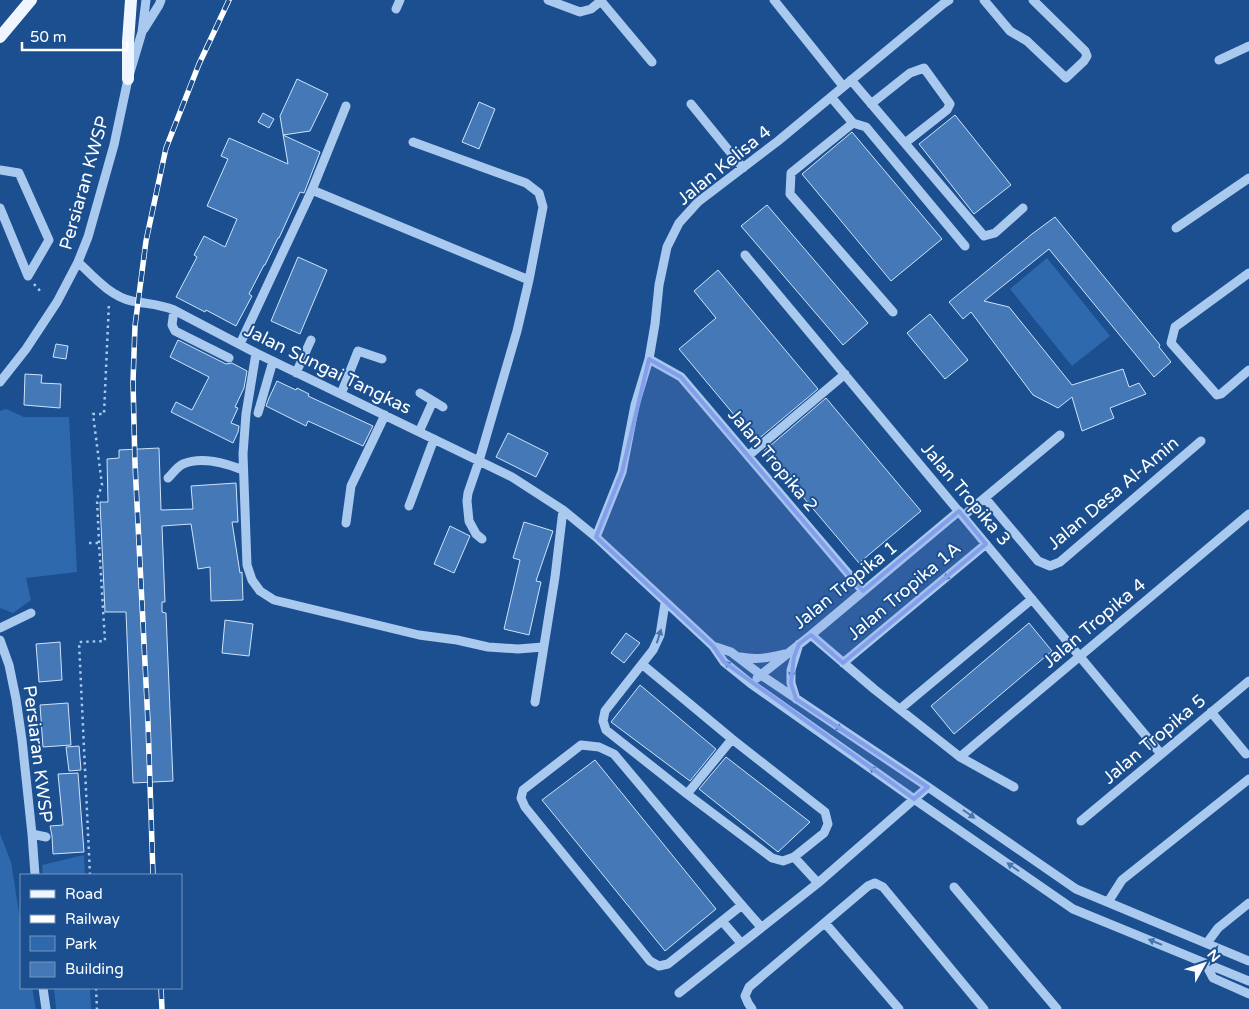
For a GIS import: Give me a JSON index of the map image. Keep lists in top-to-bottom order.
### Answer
{
  "streets": {
    "street": [
      "Jalan Kelisa 4",
      "Persiaran KWSP",
      "Jalan Sungai Tangkas",
      "Jalan Tropika 2",
      "Jalan Desa Al-Amin",
      "Jalan Tropika 3",
      "Jalan Tropika 1",
      "Jalan Tropika 1A",
      "Jalan Tropika 4",
      "Jalan Tropika 5"
    ]
  },
  "crossings": [
    ["Jalan Kelisa 4", "Jalan Sungai Tangkas"],
    ["Jalan Kelisa 4", "Jalan Tropika 2"],
    ["Persiaran KWSP", "Jalan Sungai Tangkas"],
    ["Jalan Tropika 2", "Jalan Tropika 1"],
    ["Jalan Desa Al-Amin", "Jalan Tropika 1"],
    ["Jalan Tropika 3", "Jalan Tropika 1"],
    ["Jalan Tropika 3", "Jalan Tropika 1A"],
    ["Jalan Tropika 3", "Jalan Tropika 4"],
    ["Jalan Tropika 3", "Jalan Tropika 5"]
  ],
  "legend": [
    "Road",
    "Railway",
    "Park",
    "Building"
  ],
  "scale_bar": "50 m",
  "north": "top right"
}
